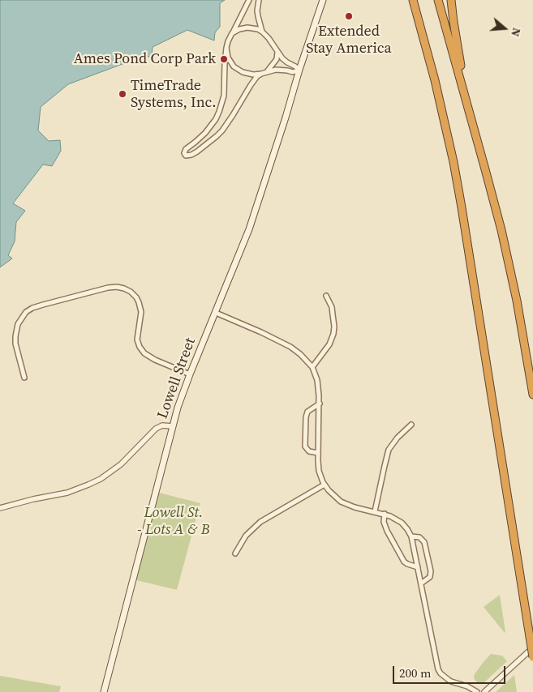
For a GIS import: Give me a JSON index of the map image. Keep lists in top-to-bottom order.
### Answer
{
  "streets": {
    "main road": ["Lowell Street"]
  },
  "parks": ["Lowell St. - Lots A & B"],
  "places": ["Extended Stay America", "Ames Pond Corp Park", "TimeTrade Systems, Inc."],
  "scale_bar": "200 m",
  "north": "right"
}
